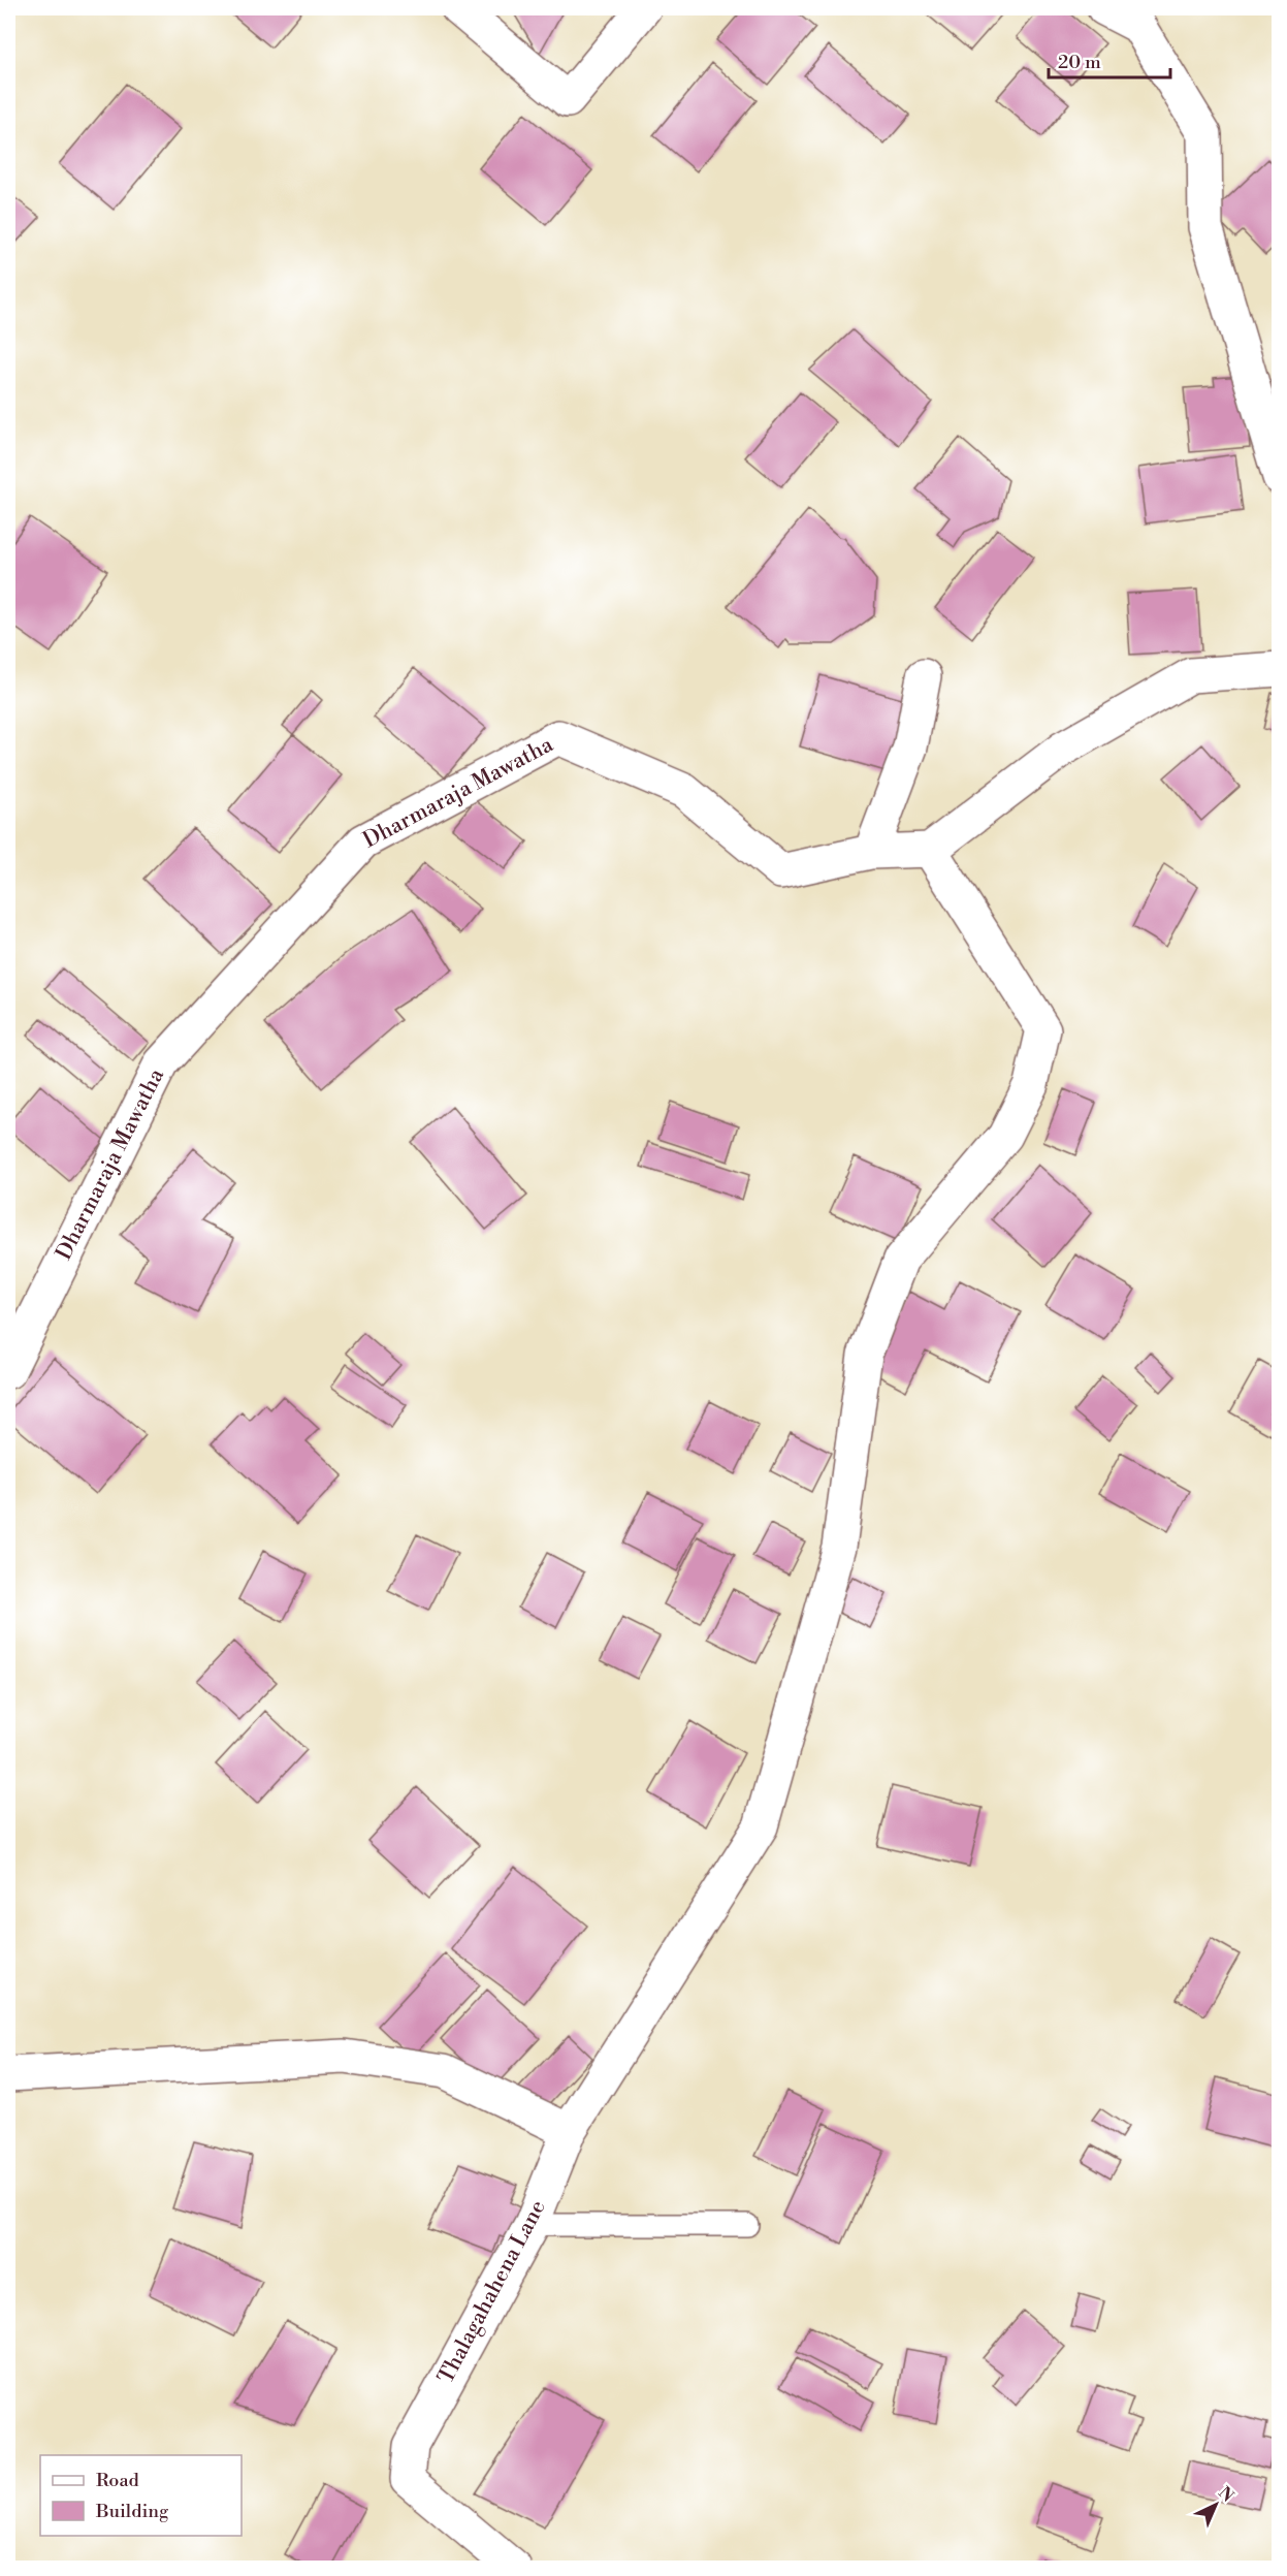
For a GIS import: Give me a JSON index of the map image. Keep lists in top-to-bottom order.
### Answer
{
  "streets": {
    "street": ["Dharmaraja Mawatha", "Thalagahahena Lane"]
  },
  "crossings": [
    ["Dharmaraja Mawatha", "Thalagahahena Lane"]
  ],
  "legend": ["Road", "Building"],
  "scale_bar": "20 m",
  "north": "top right"
}
